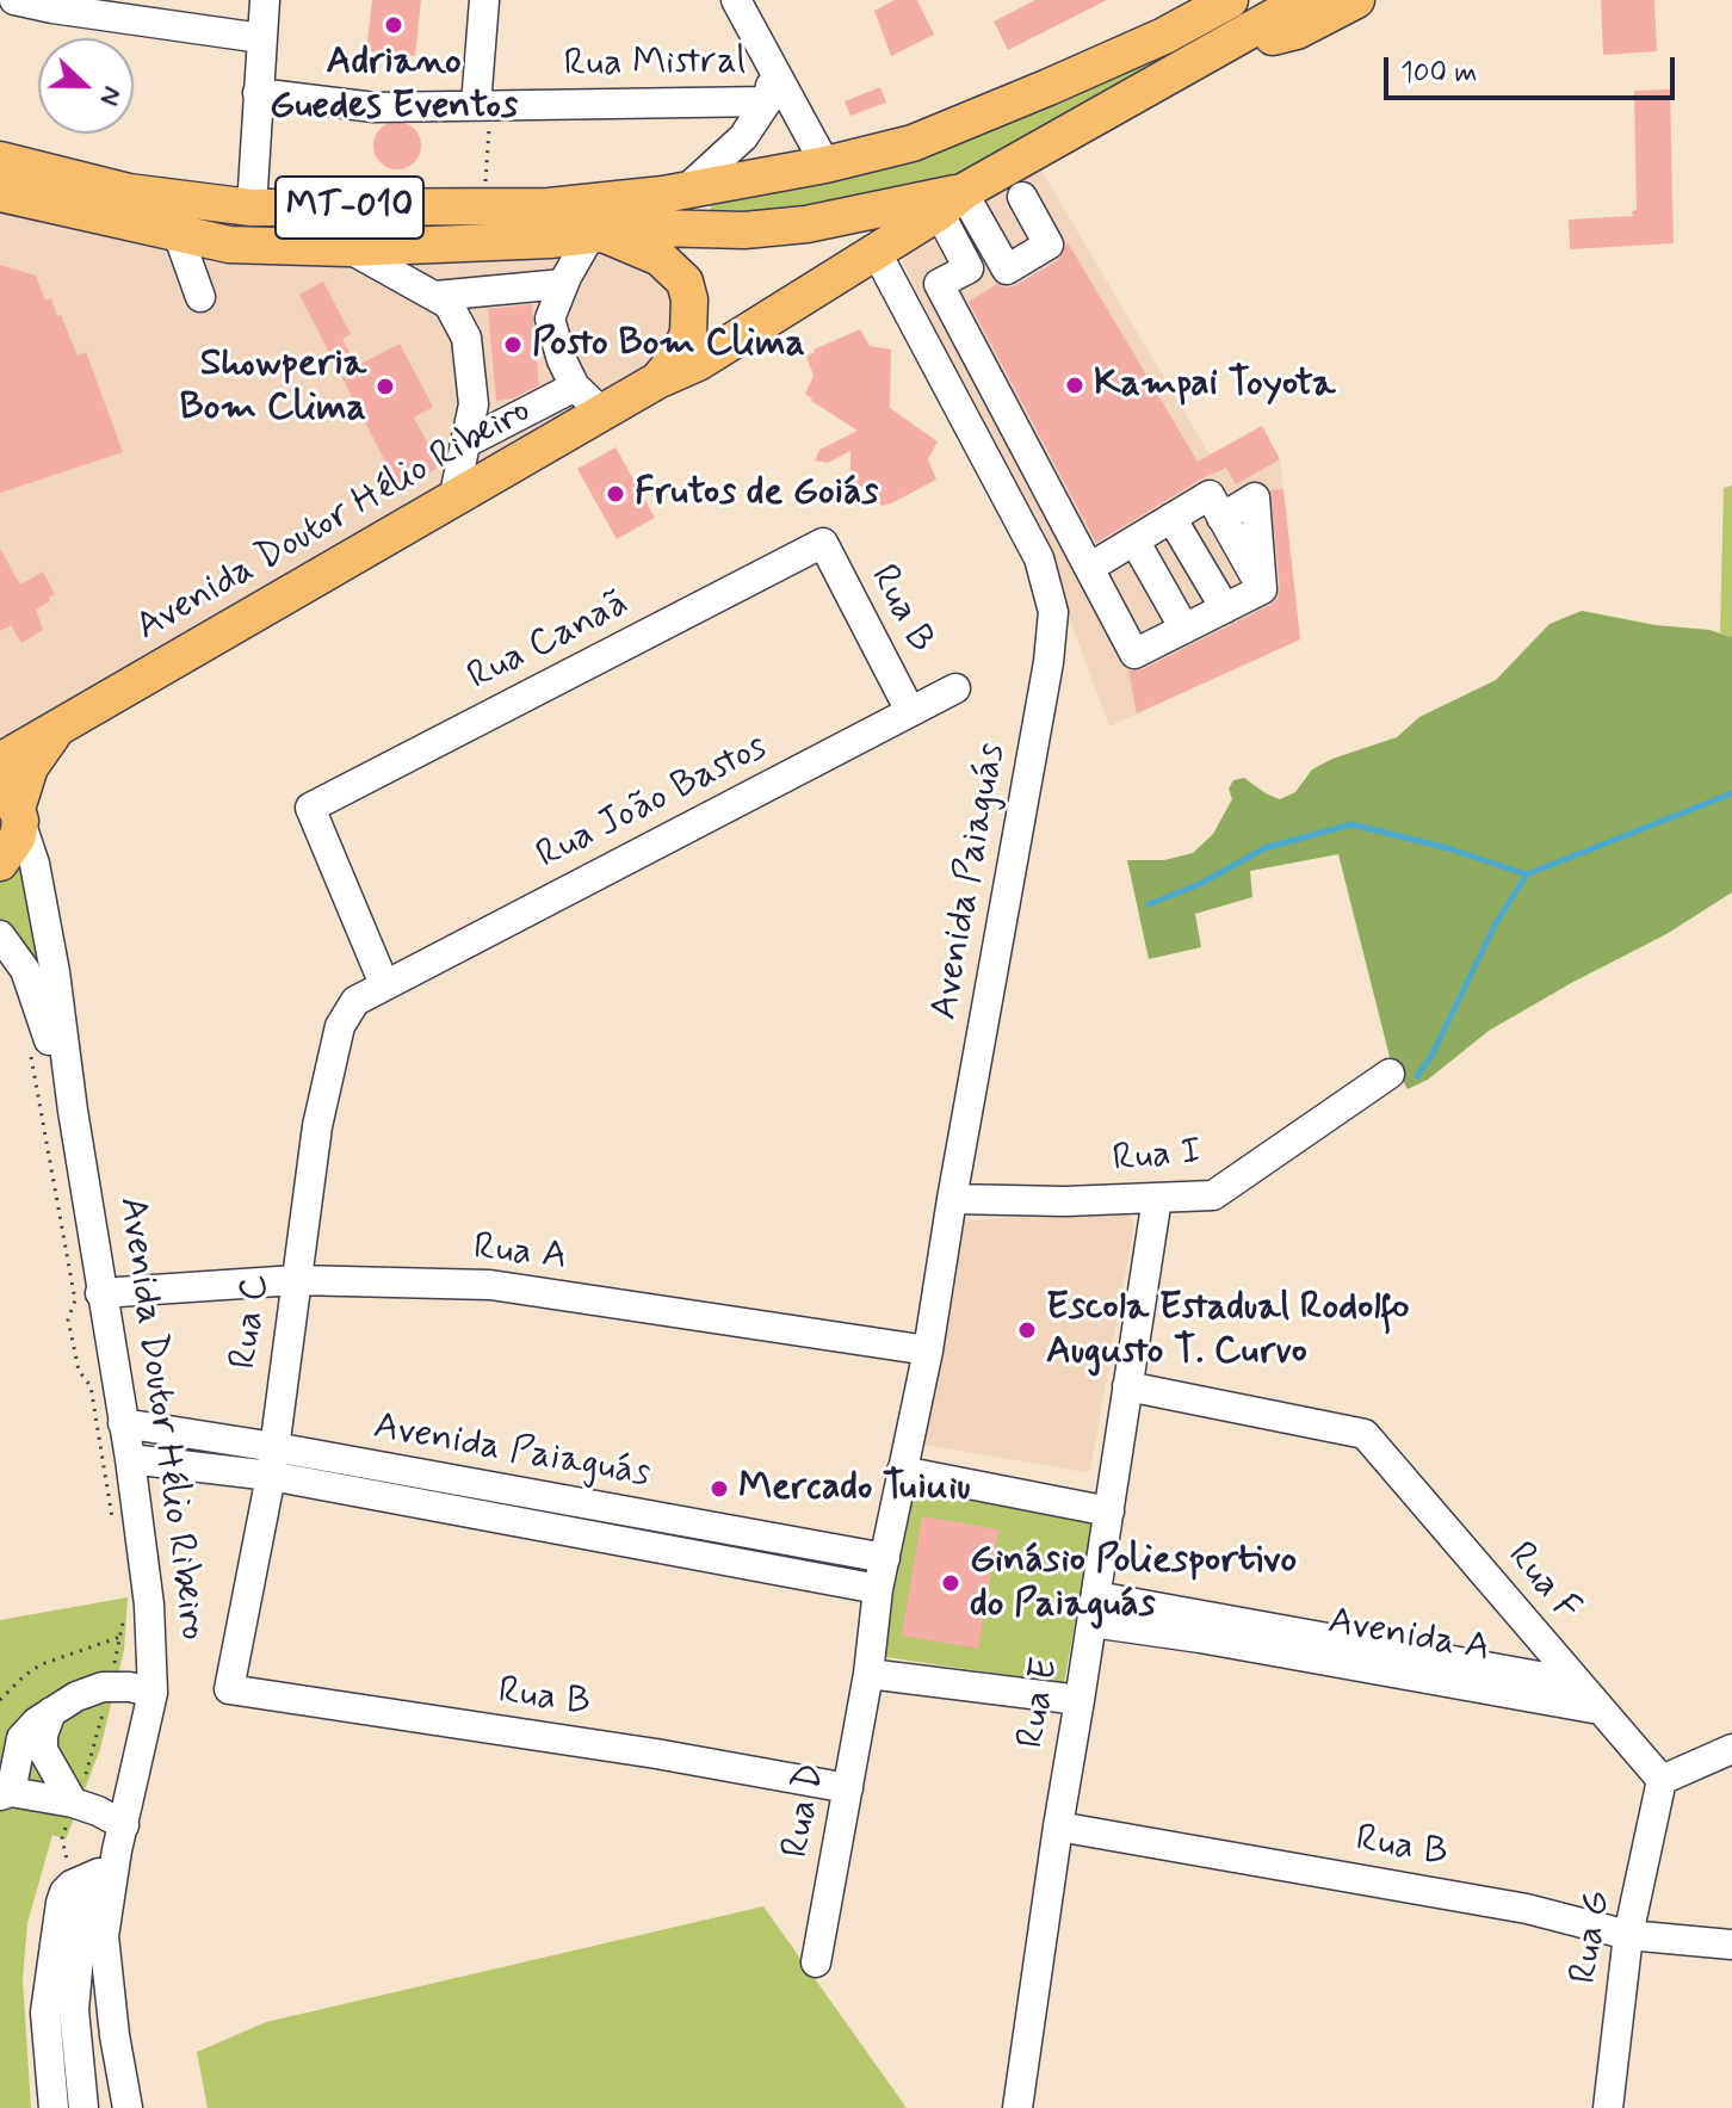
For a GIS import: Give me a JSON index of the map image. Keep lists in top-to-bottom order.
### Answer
{
  "streets": {
    "main road": ["MT-010", "Avenida Doutor Hélio Ribeiro"],
    "street": [
      "Rua Mistral",
      "Rua B",
      "Rua Canaã",
      "Rua João Bastos",
      "Avenida Paiaguás",
      "Rua I",
      "Rua A",
      "Rua C",
      "Rua F",
      "Avenida A",
      "Rua E",
      "Rua D",
      "Rua G"
    ]
  },
  "crossings": [
    ["Rua Mistral", "MT-010"],
    ["MT-010", "Avenida Doutor Hélio Ribeiro"],
    ["Avenida Doutor Hélio Ribeiro", "Avenida Paiaguás"],
    ["Avenida Doutor Hélio Ribeiro", "Rua A"],
    ["Rua B", "Rua Canaã"],
    ["Rua B", "Rua João Bastos"],
    ["Rua B", "Rua C"],
    ["Rua B", "Rua E"],
    ["Rua B", "Rua D"],
    ["Rua B", "Rua G"],
    ["Rua Canaã", "Rua João Bastos"],
    ["Rua Canaã", "Rua C"],
    ["Rua João Bastos", "Rua C"],
    ["Avenida Paiaguás", "Rua I"],
    ["Avenida Paiaguás", "Rua A"],
    ["Avenida Paiaguás", "Rua C"],
    ["Avenida Paiaguás", "Rua D"],
    ["Rua I", "Rua E"],
    ["Rua A", "Rua C"],
    ["Rua F", "Avenida A"],
    ["Rua F", "Rua E"],
    ["Rua F", "Rua G"],
    ["Avenida A", "Rua E"]
  ],
  "places": [
    "Adriano Guedes Eventos",
    "Posto Bom Clima",
    "Kampai Toyota",
    "Showperia Bom Clima",
    "Frutos de Goiás",
    "Escola Estadual Rodolfo Augusto T. Curvo",
    "Mercado Tuiuiu",
    "Ginásio Poliesportivo do Paiaguás"
  ],
  "scale_bar": "100 m",
  "north": "right"
}
